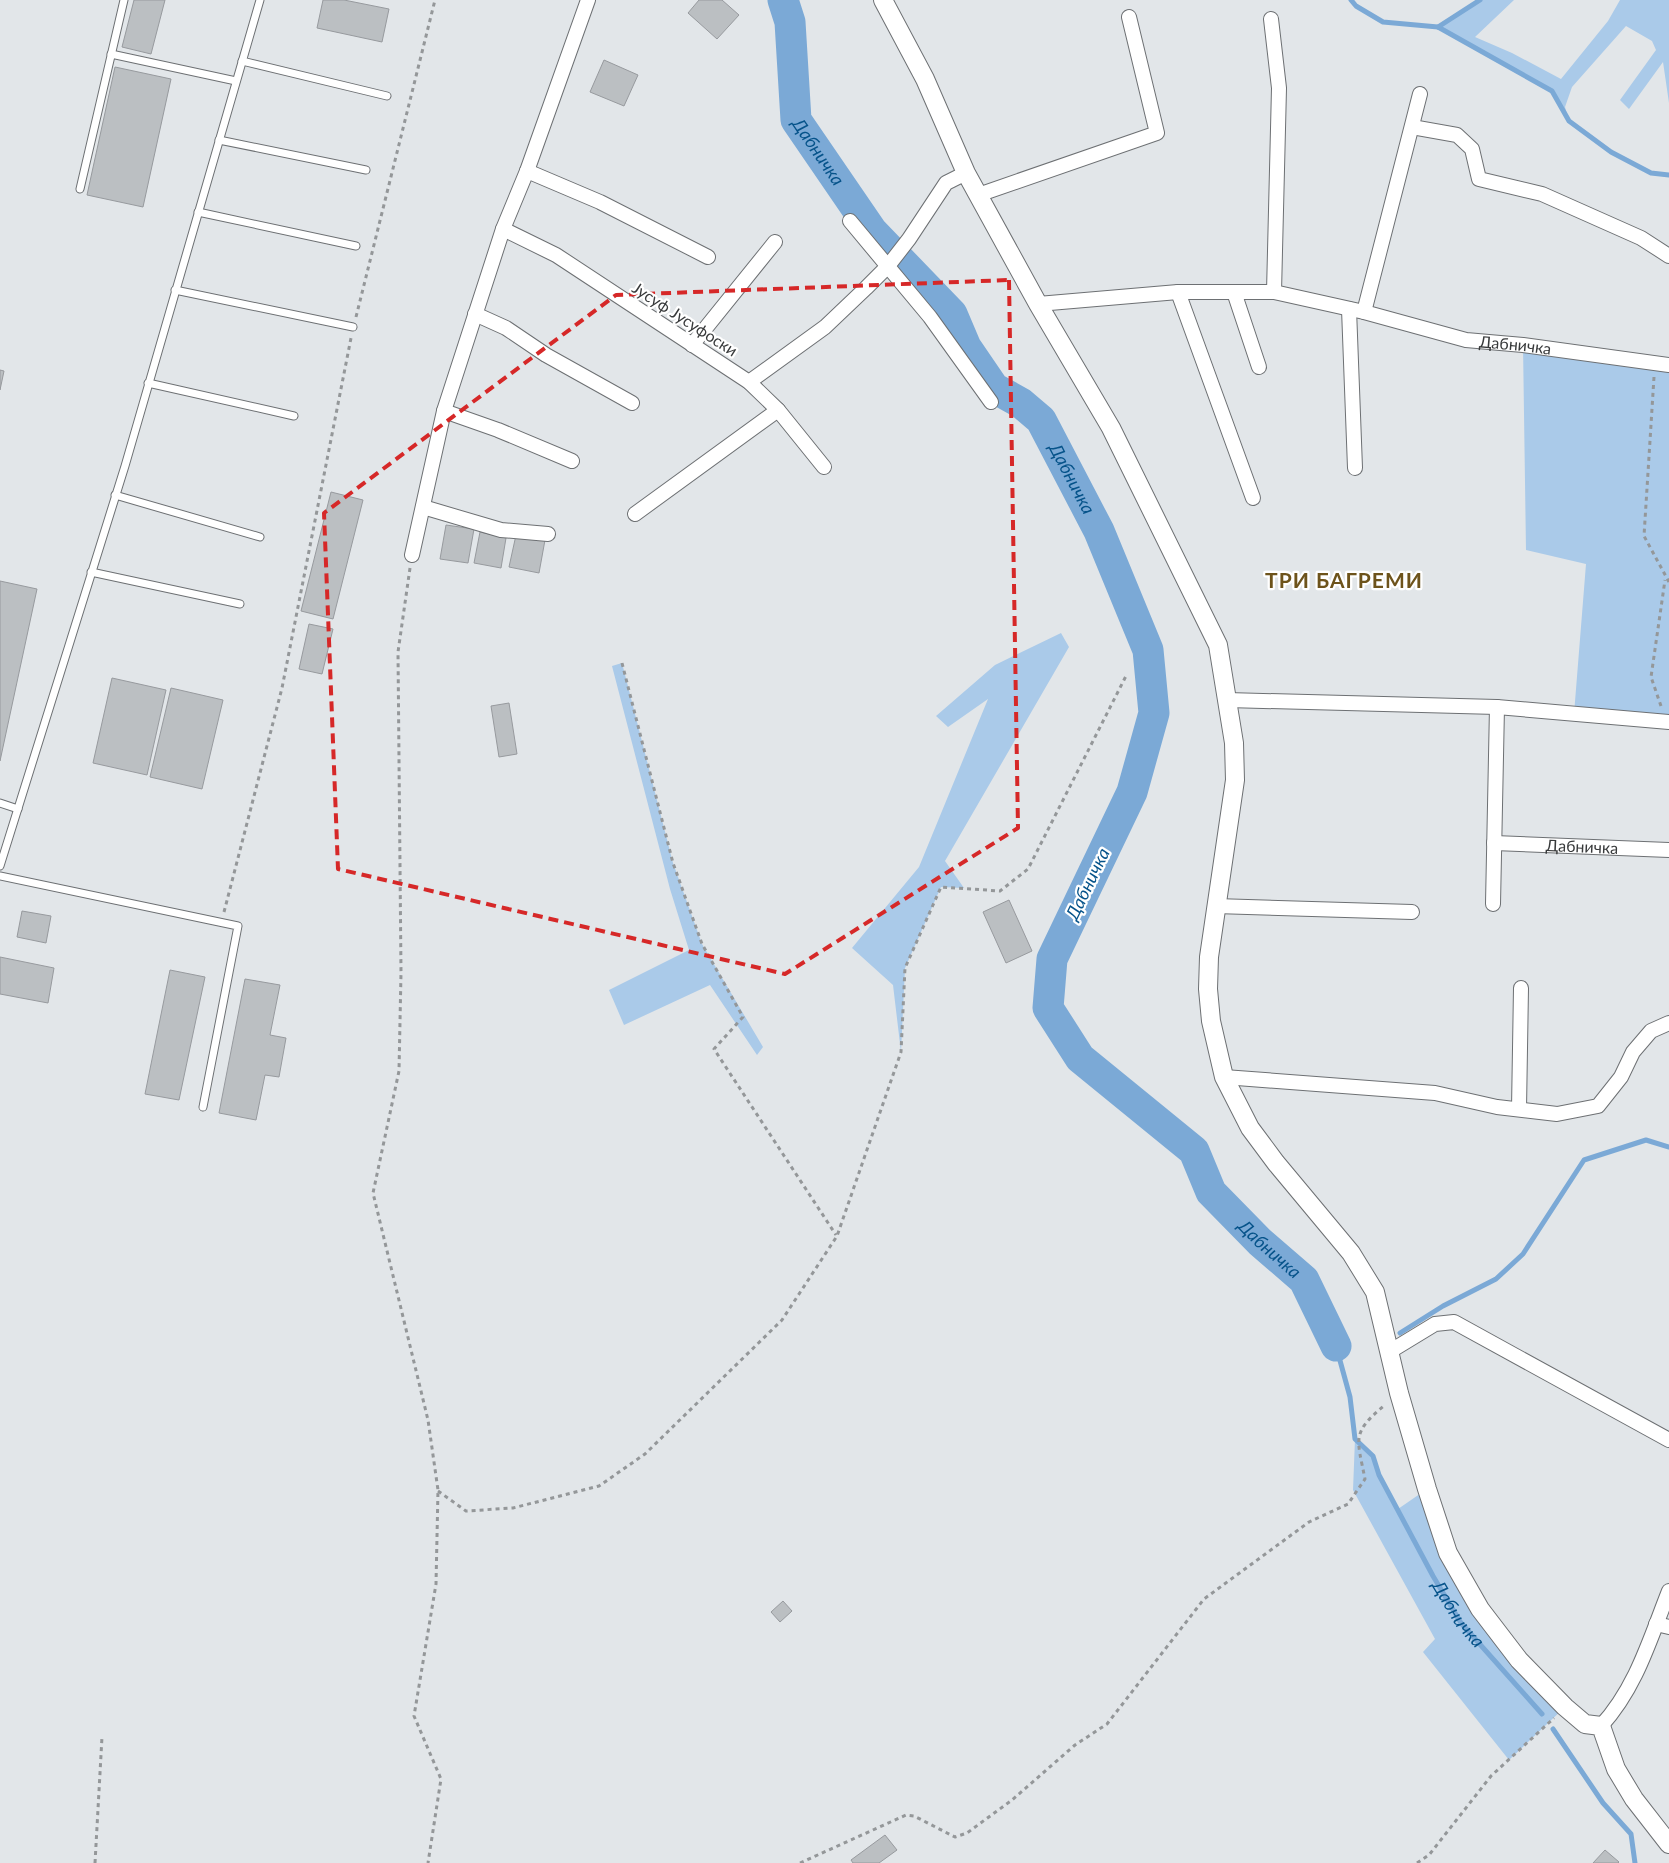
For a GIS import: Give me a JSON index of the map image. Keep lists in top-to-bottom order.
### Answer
{
  "streets": {
    "street": ["Јусуф Јусуфоски", "Дабничка"]
  },
  "districts": ["ТРИ БАГРЕМИ"],
  "water": ["Дабничка"]
}
